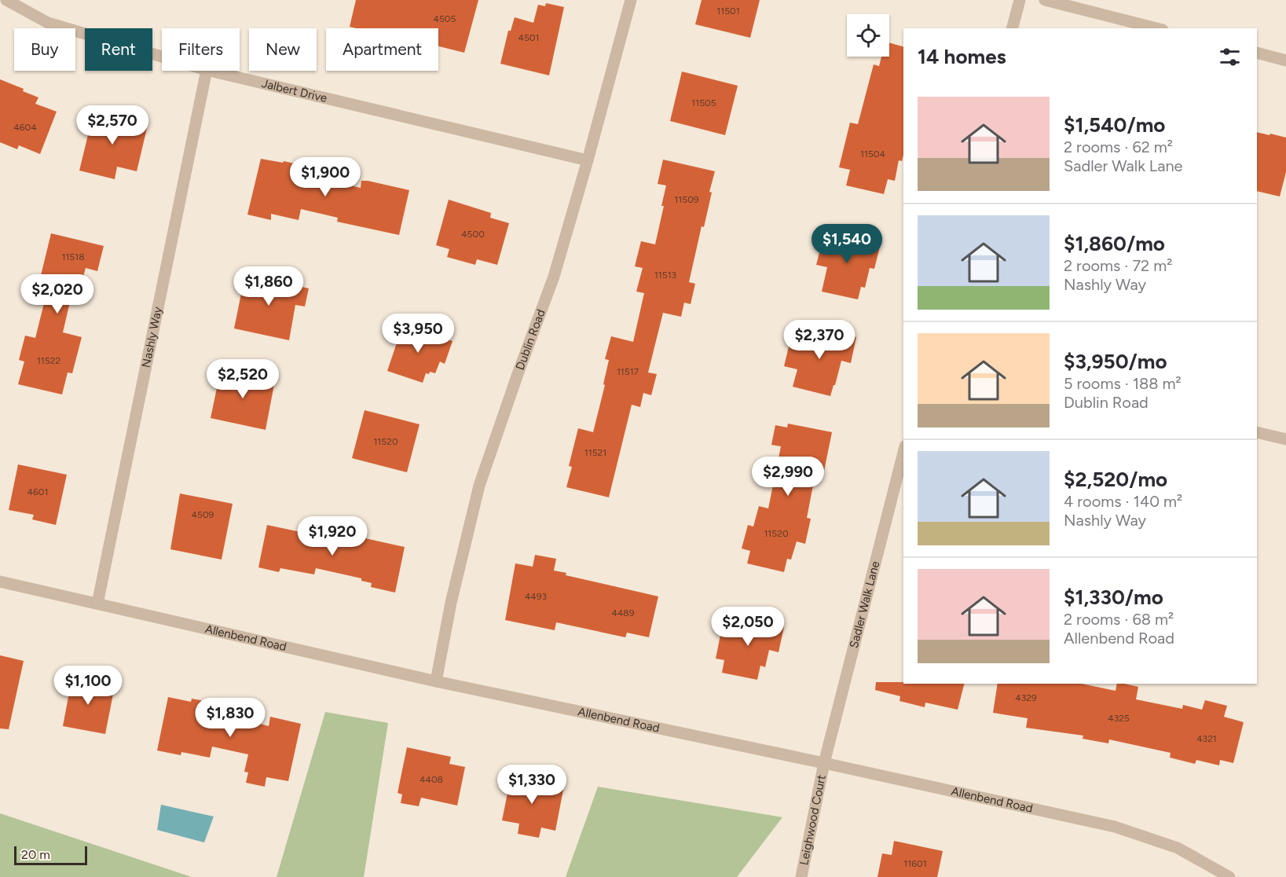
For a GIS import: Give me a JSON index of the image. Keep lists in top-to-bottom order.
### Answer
{
  "streets": {
    "street": [
      "Jalbert Drive",
      "Nashly Way",
      "Dublin Road",
      "Sadler Walk Lane",
      "Allenbend Road",
      "Leighwood Court"
    ]
  },
  "crossings": [
    ["Jalbert Drive", "Dublin Road"],
    ["Nashly Way", "Allenbend Road"],
    ["Dublin Road", "Allenbend Road"],
    ["Sadler Walk Lane", "Allenbend Road"],
    ["Sadler Walk Lane", "Leighwood Court"],
    ["Allenbend Road", "Leighwood Court"]
  ],
  "house_numbers": [
    "11501",
    "4505",
    "4501",
    "11505",
    "4604",
    "11504",
    "11509",
    "4500",
    "11518",
    "11513",
    "11522",
    "11517",
    "11520",
    "11521",
    "4601",
    "4509",
    "11520",
    "4493",
    "4489",
    "4329",
    "4325",
    "4321",
    "4408",
    "11601"
  ],
  "scale_bar": "20 m",
  "page": {
    "chip": [
      "Buy",
      "Rent",
      "Filters",
      "New",
      "Apartment"
    ],
    "heading": "14 homes",
    "list": [
      {
        "name": "$1,540/mo",
        "note": "2 rooms · 62 m² · Sadler Walk Lane"
      },
      {
        "name": "$1,860/mo",
        "note": "2 rooms · 72 m² · Nashly Way"
      },
      {
        "name": "$3,950/mo",
        "note": "5 rooms · 188 m² · Dublin Road"
      },
      {
        "name": "$2,520/mo",
        "note": "4 rooms · 140 m² · Nashly Way"
      },
      {
        "name": "$1,330/mo",
        "note": "2 rooms · 68 m² · Allenbend Road"
      }
    ],
    "price": [
      "$2,570",
      "$1,900",
      "$1,540",
      "$1,860",
      "$2,020",
      "$3,950",
      "$2,370",
      "$2,520",
      "$2,990",
      "$1,920",
      "$2,050",
      "$1,100",
      "$1,830",
      "$1,330"
    ],
    "scale": "20 m"
  }
}
